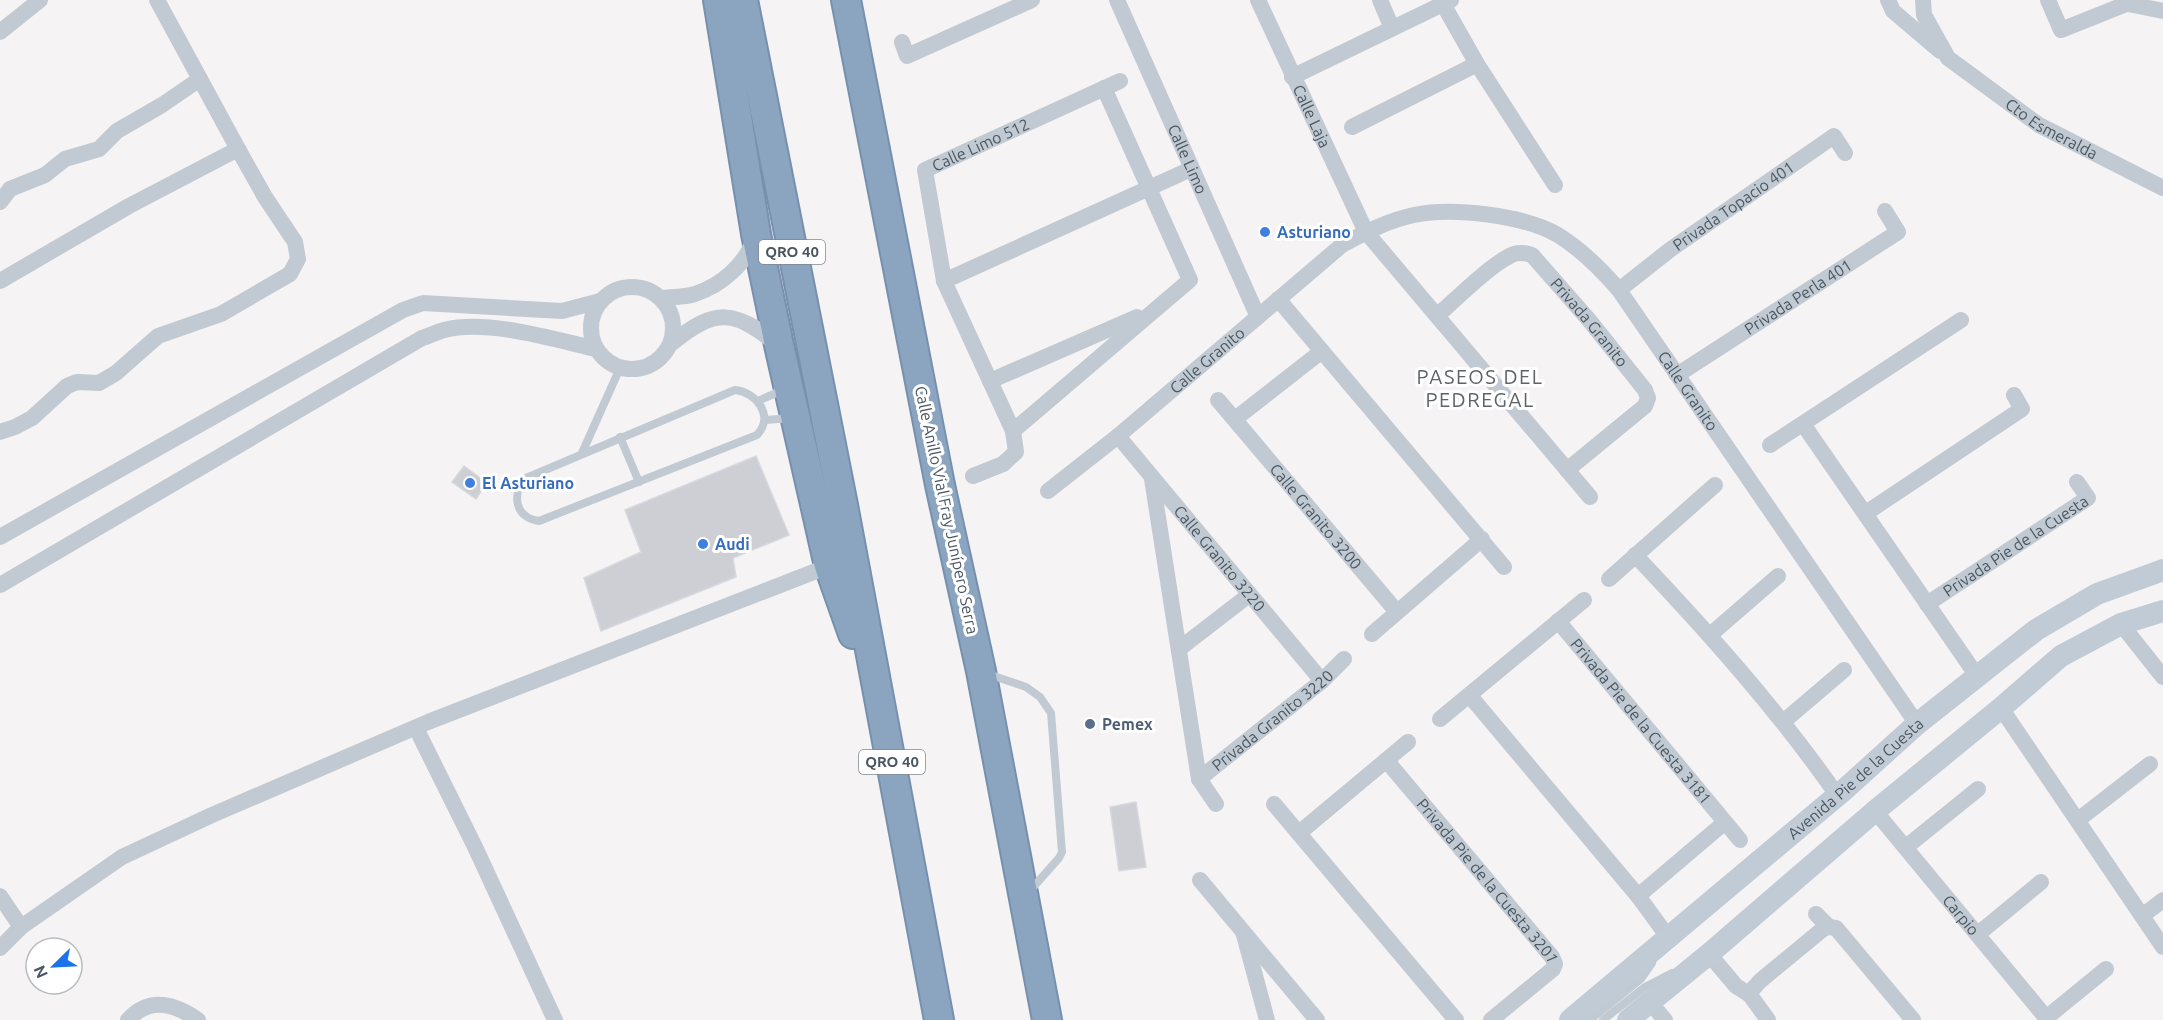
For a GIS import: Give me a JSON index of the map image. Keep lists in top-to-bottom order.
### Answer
{
  "streets": {
    "highway": ["QRO 40", "Calle Anillo Vial Fray Junípero Serra"],
    "main road": ["Avenida Pie de la Cuesta"],
    "street": [
      "Calle Laja",
      "Cto Esmeralda",
      "Calle Limo 512",
      "Calle Limo",
      "Privada Topacio 401",
      "Privada Perla 401",
      "Privada Granito",
      "Calle Granito",
      "Calle Granito 3200",
      "Privada Pie de la Cuesta",
      "Calle Granito 3220",
      "Privada Granito 3220",
      "Privada Pie de la Cuesta 3181",
      "Privada Pie de la Cuesta 3201",
      "Carpio"
    ]
  },
  "crossings": [
    ["Calle Laja", "Calle Granito"],
    ["Calle Limo", "Calle Granito"],
    ["Privada Topacio 401", "Calle Granito"],
    ["Privada Perla 401", "Calle Granito"],
    ["Calle Granito", "Calle Granito 3220"],
    ["Calle Granito", "Avenida Pie de la Cuesta"],
    ["Privada Pie de la Cuesta", "Avenida Pie de la Cuesta"],
    ["Calle Granito 3220", "Privada Granito 3220"]
  ],
  "districts": ["PASEOS DEL PEDREGAL"],
  "places": [
    "Asturiano",
    "El Asturiano",
    "Audi",
    "Pemex"
  ],
  "north": "bottom left"
}
